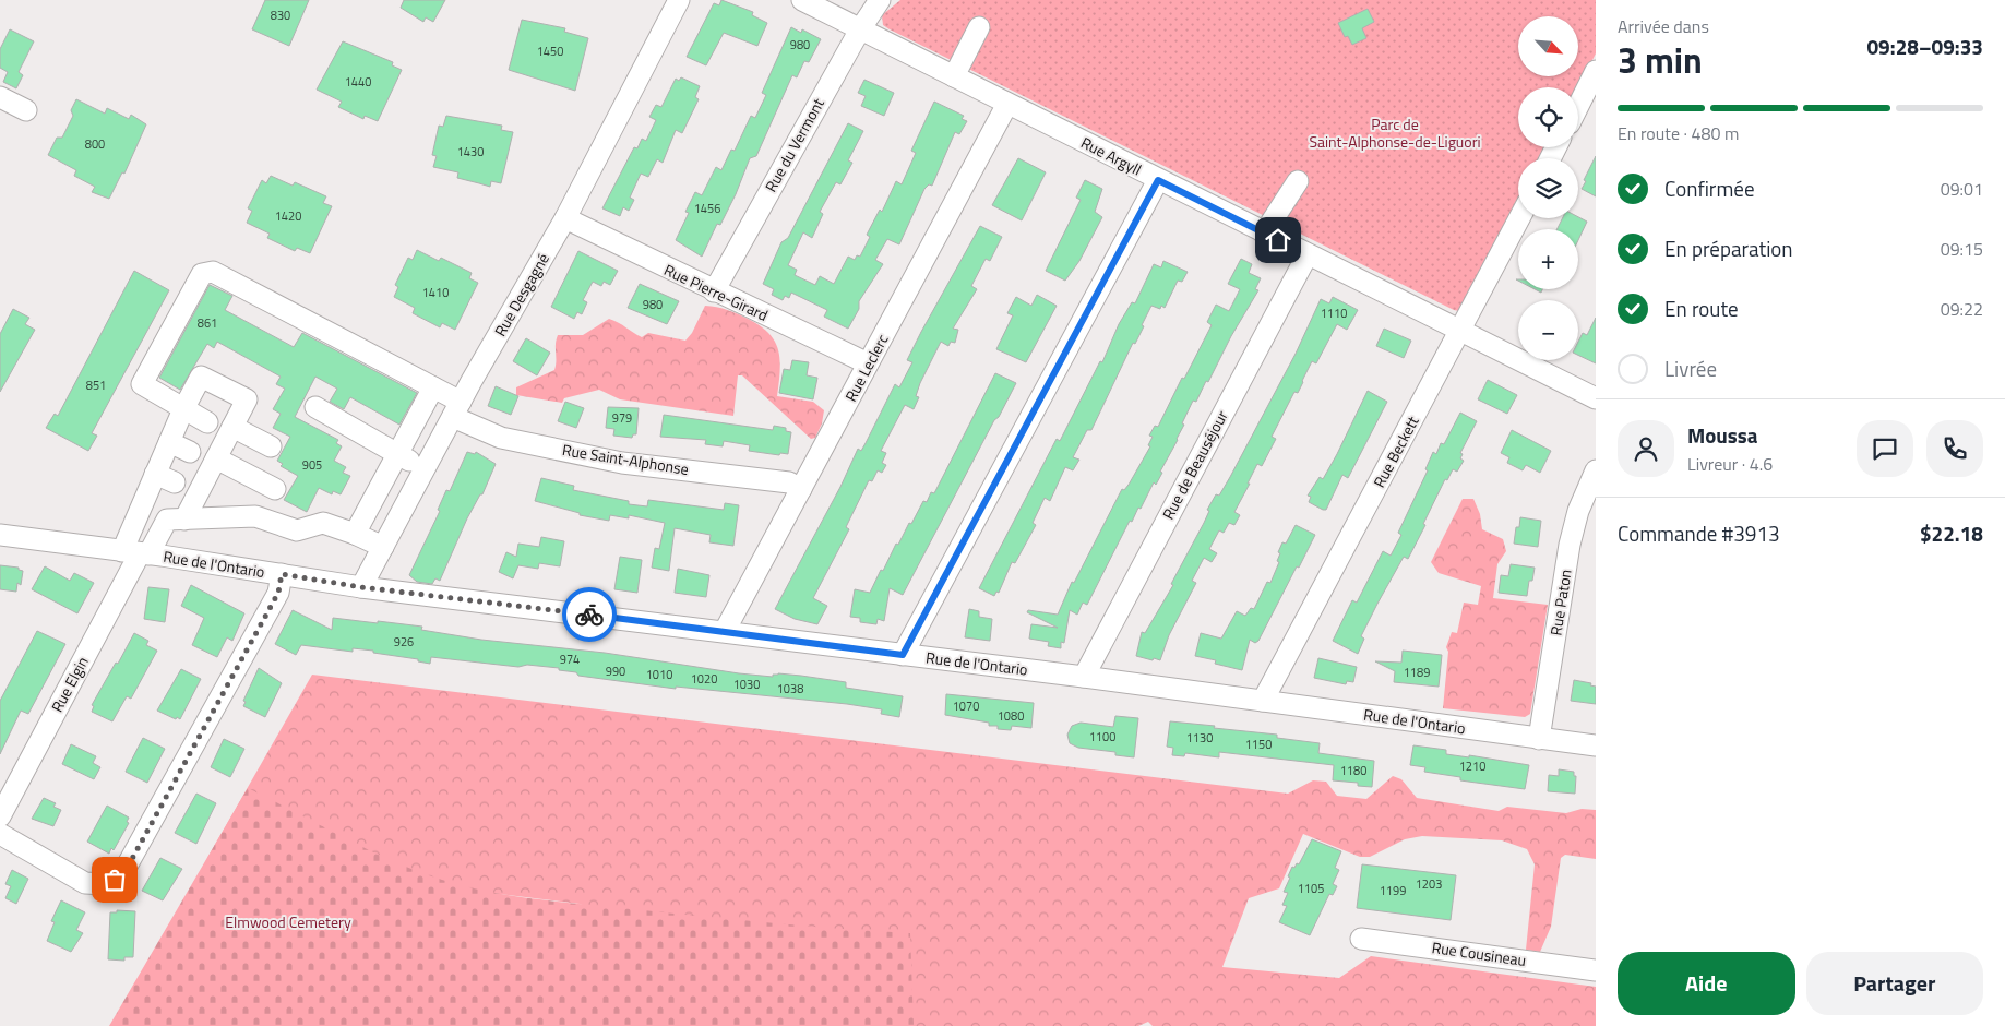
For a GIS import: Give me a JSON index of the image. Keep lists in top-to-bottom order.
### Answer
{
  "streets": {
    "street": [
      "Rue du Vermont",
      "Rue Argyll",
      "Rue Pierre-Girard",
      "Rue Desgagné",
      "Rue Leclerc",
      "Rue Beckett",
      "Rue Saint-Alphonse",
      "Rue de Beauséjour",
      "Rue de l'Ontario",
      "Rue Paton",
      "Rue Elgin",
      "Rue Cousineau"
    ]
  },
  "crossings": [
    ["Rue du Vermont", "Rue Argyll"],
    ["Rue du Vermont", "Rue Pierre-Girard"],
    ["Rue Argyll", "Rue Leclerc"],
    ["Rue Argyll", "Rue Beckett"],
    ["Rue Argyll", "Rue de Beauséjour"],
    ["Rue Pierre-Girard", "Rue Desgagné"],
    ["Rue Pierre-Girard", "Rue Leclerc"],
    ["Rue Desgagné", "Rue Saint-Alphonse"],
    ["Rue Desgagné", "Rue de l'Ontario"],
    ["Rue Leclerc", "Rue Saint-Alphonse"],
    ["Rue Leclerc", "Rue de l'Ontario"],
    ["Rue Beckett", "Rue de l'Ontario"],
    ["Rue de Beauséjour", "Rue de l'Ontario"],
    ["Rue de l'Ontario", "Rue Paton"],
    ["Rue de l'Ontario", "Rue Elgin"]
  ],
  "parks": ["Parc de Saint-Alphonse-de-Liguori", "Elmwood Cemetery"],
  "house_numbers": [
    "830",
    "980",
    "1450",
    "1440",
    "800",
    "1430",
    "1456",
    "1420",
    "1410",
    "980",
    "1110",
    "861",
    "851",
    "979",
    "905",
    "926",
    "974",
    "990",
    "1189",
    "1010",
    "1020",
    "1030",
    "1038",
    "1070",
    "1080",
    "1100",
    "1130",
    "1150",
    "1210",
    "1180",
    "1203",
    "1105",
    "1199"
  ],
  "north": "bottom right",
  "page": {
    "heading": ["3 min", "Arrivée dans", "09:28–09:33"],
    "panel": [
      "Moussa",
      "Livreur · 4.6",
      "Commande #3913",
      "$22.18"
    ],
    "map_buttons": ["+", "−"],
    "bar": "En route · 480 m",
    "list": [
      ["Confirmée", "09:01"],
      ["En préparation", "09:15"],
      ["En route", "09:22"],
      "Livrée"
    ],
    "buttons": ["Aide", "Partager"]
  }
}
